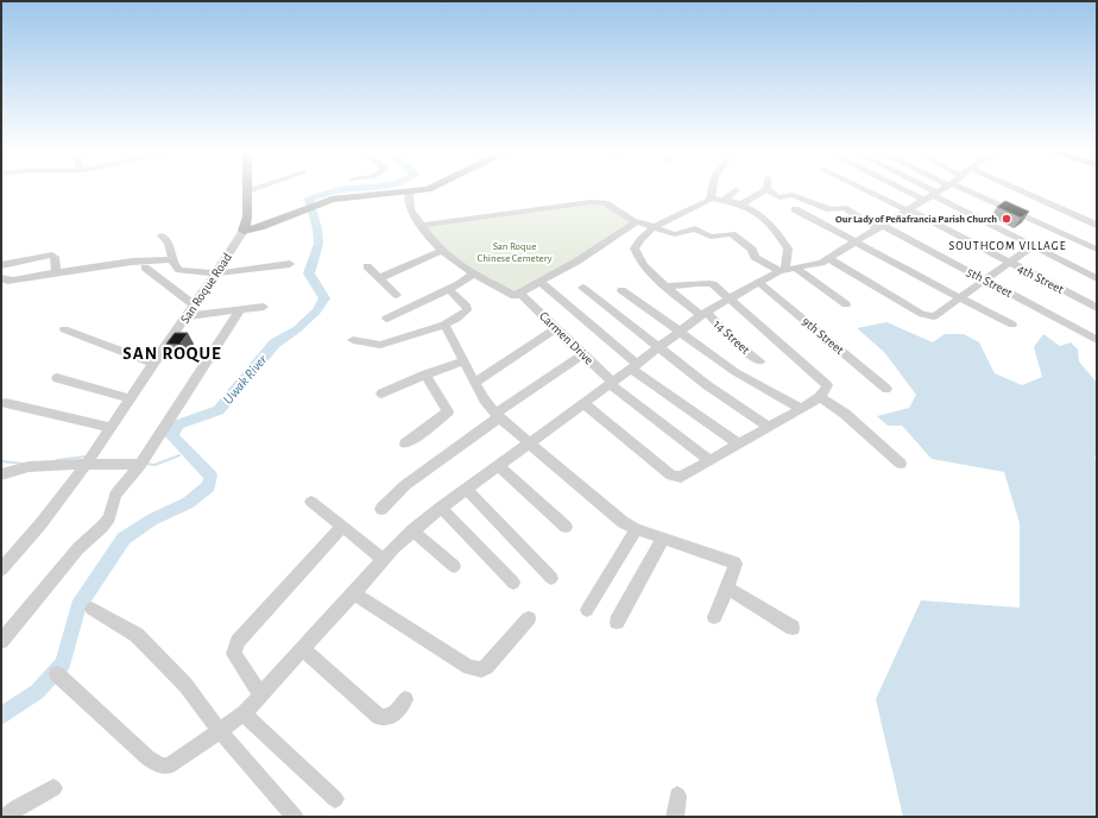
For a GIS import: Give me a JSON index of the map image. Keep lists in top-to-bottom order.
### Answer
{
  "streets": {
    "street": [
      "4th Street",
      "5th Street",
      "San Roque Road",
      "9th Street",
      "14 Street",
      "Carmen Drive"
    ]
  },
  "districts": ["SOUTHCOM VILLAGE", "SAN ROQUE"],
  "water": ["Uwak River"],
  "parks": ["San Roque Chinese Cemetery"],
  "places": ["Our Lady of Peñafrancia Parish Church"]
}
